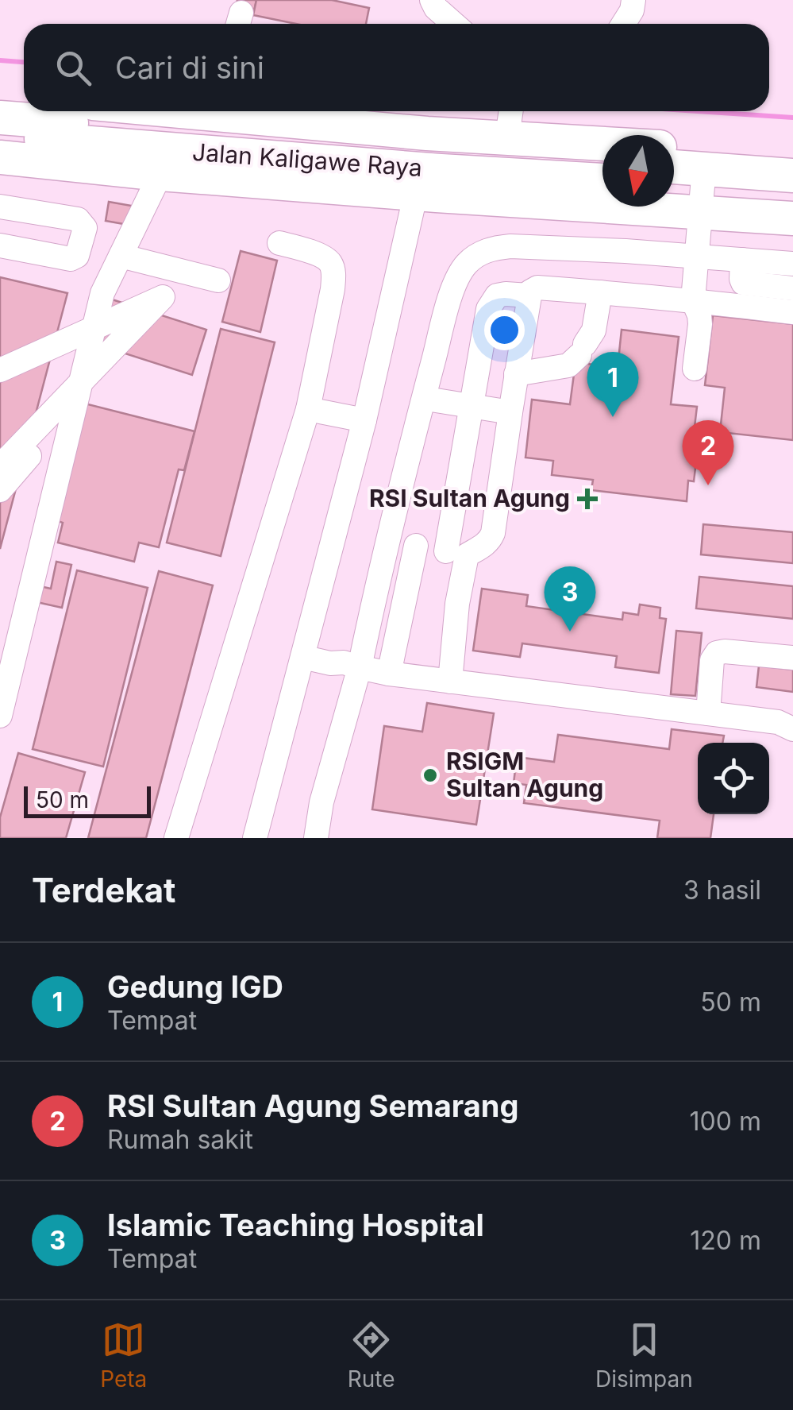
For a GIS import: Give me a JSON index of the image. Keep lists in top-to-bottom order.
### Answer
{
  "streets": {
    "highway": ["Jalan Kaligawe Raya"]
  },
  "places": {
    "health": ["RSI Sultan Agung"],
    "other": ["RSIGM Sultan Agung"]
  },
  "scale_bar": "50 m",
  "north": "bottom",
  "page": {
    "search": "Cari di sini",
    "pins": ["1", "2", "3"],
    "scale": "50 m",
    "heading": ["Terdekat", "3 hasil"],
    "list": [
      {
        "mark": "1",
        "name": "Gedung IGD",
        "note": "Tempat",
        "value": "50 m"
      },
      {
        "mark": "2",
        "name": "RSI Sultan Agung Semarang",
        "note": "Rumah sakit",
        "value": "100 m"
      },
      {
        "mark": "3",
        "name": "Islamic Teaching Hospital",
        "note": "Tempat",
        "value": "120 m"
      }
    ],
    "nav": ["Peta", "Rute", "Disimpan"]
  }
}
